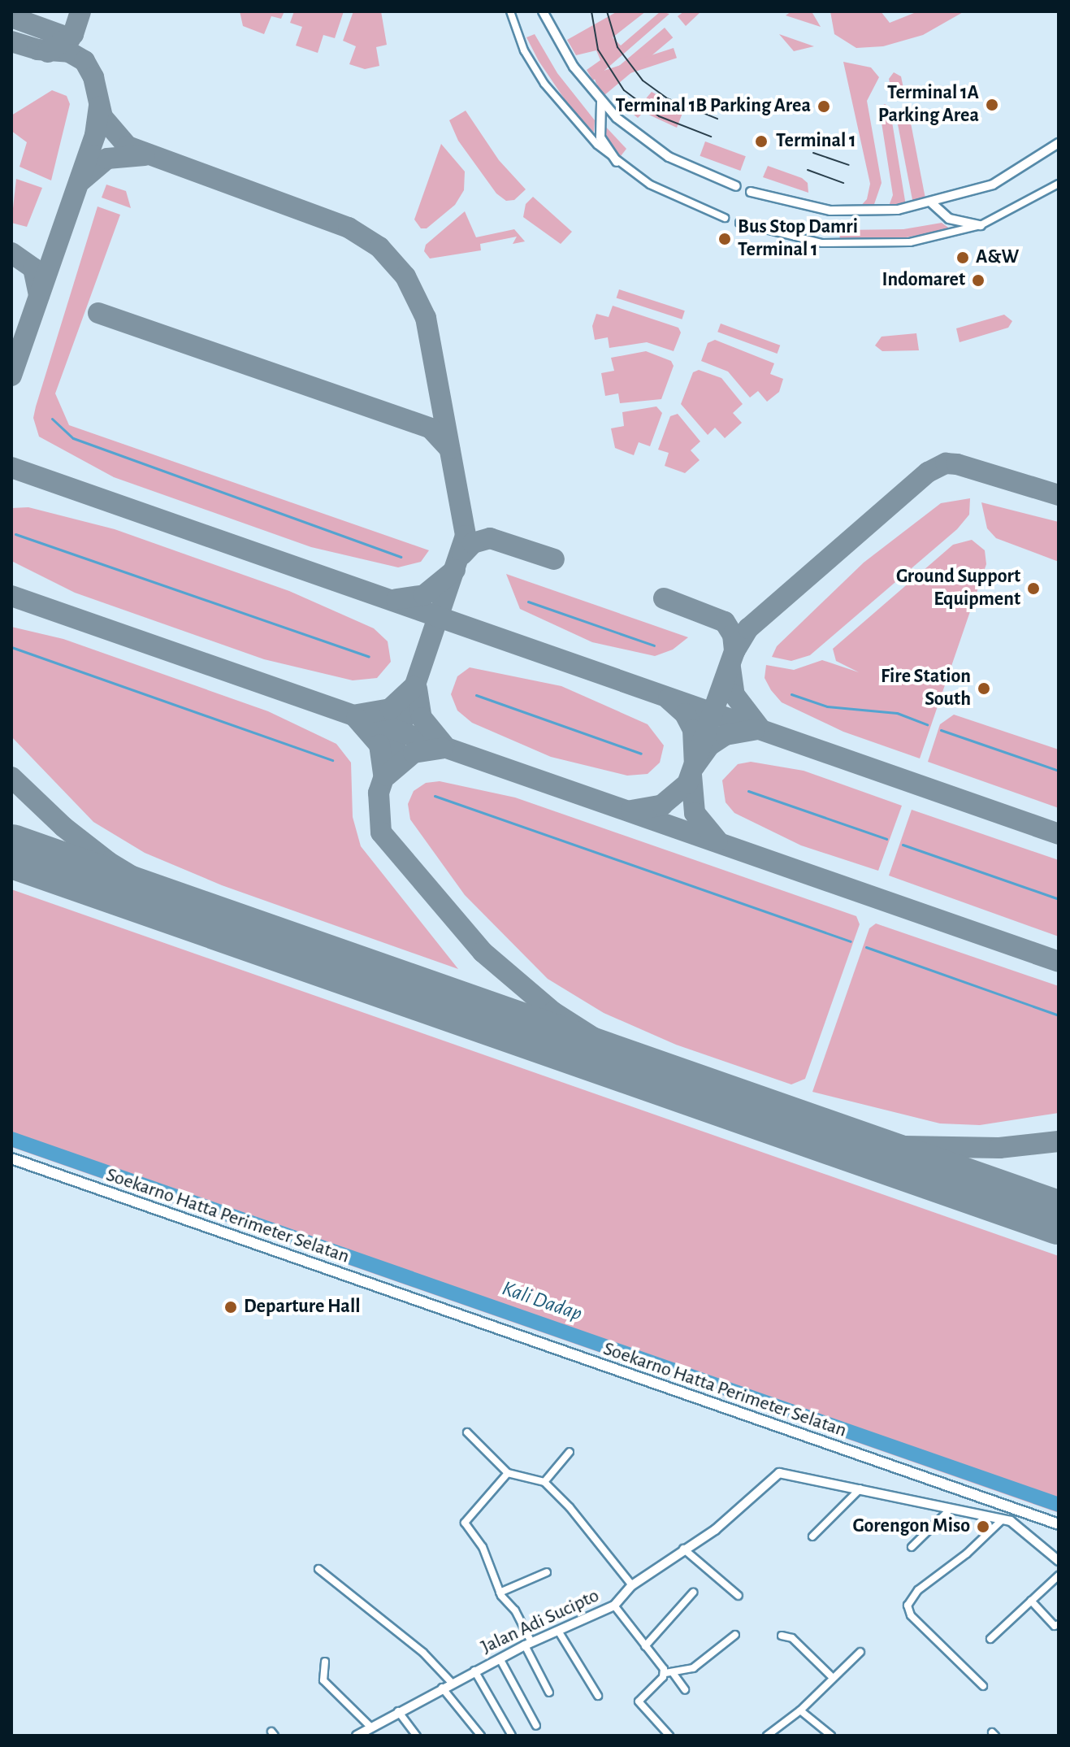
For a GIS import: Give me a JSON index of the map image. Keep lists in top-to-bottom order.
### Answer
{
  "streets": {
    "main road": ["Soekarno Hatta Perimeter Selatan"],
    "street": ["Jalan Adi Sucipto"]
  },
  "water": ["Kali Dadap"],
  "places": [
    "Terminal 1A Parking Area",
    "Terminal 1B Parking Area",
    "Terminal 1",
    "Bus Stop Damri Terminal 1",
    "A&W",
    "Indomaret",
    "Ground Support Equipment",
    "Fire Station South",
    "Departure Hall",
    "Gorengon Miso"
  ]
}
